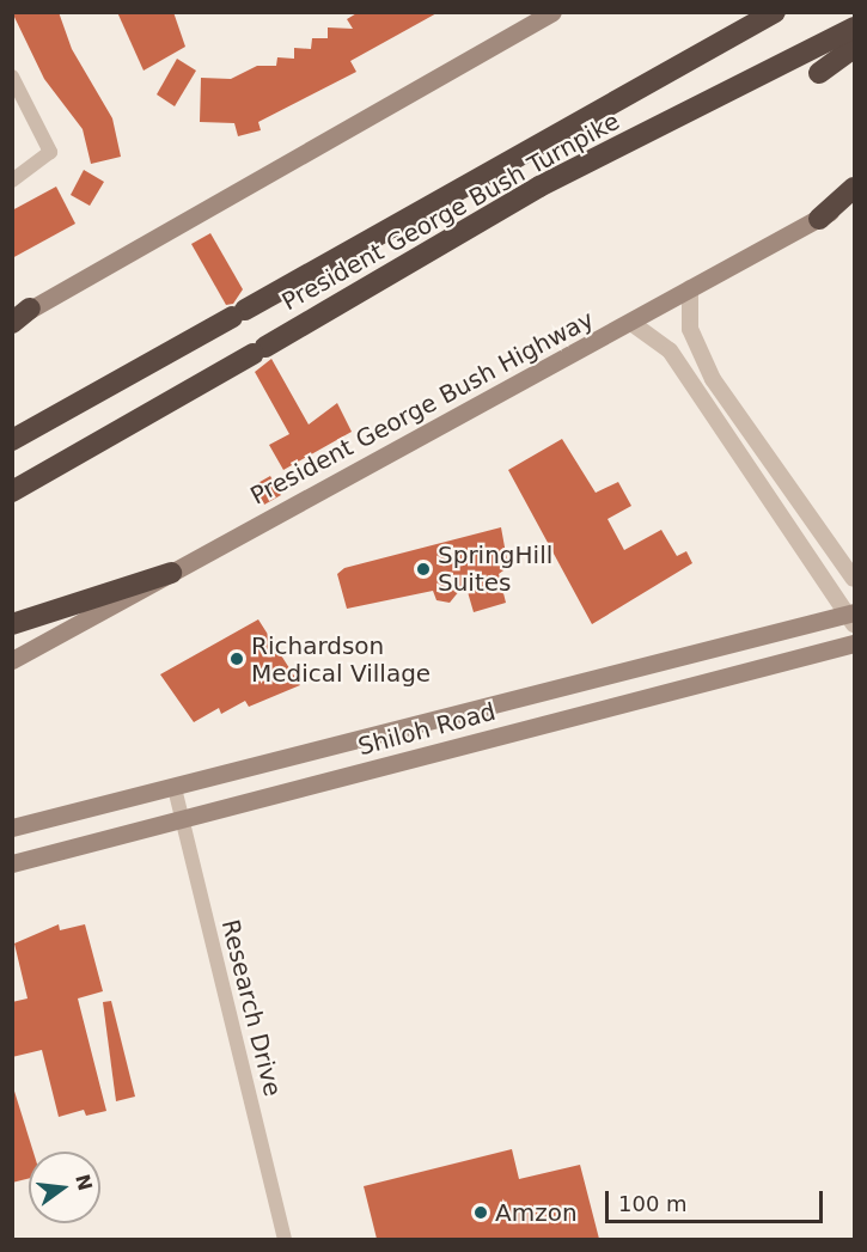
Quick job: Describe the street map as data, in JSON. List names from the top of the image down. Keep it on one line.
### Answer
{"streets":{"highway":["President George Bush Turnpike"],"main road":["President George Bush Highway","Shiloh Road"],"street":["Research Drive"]},"crossings":[["Shiloh Road","Research Drive"]],"places":["SpringHill Suites","Richardson Medical Village","Amzon"],"scale_bar":"100 m","north":"right"}
